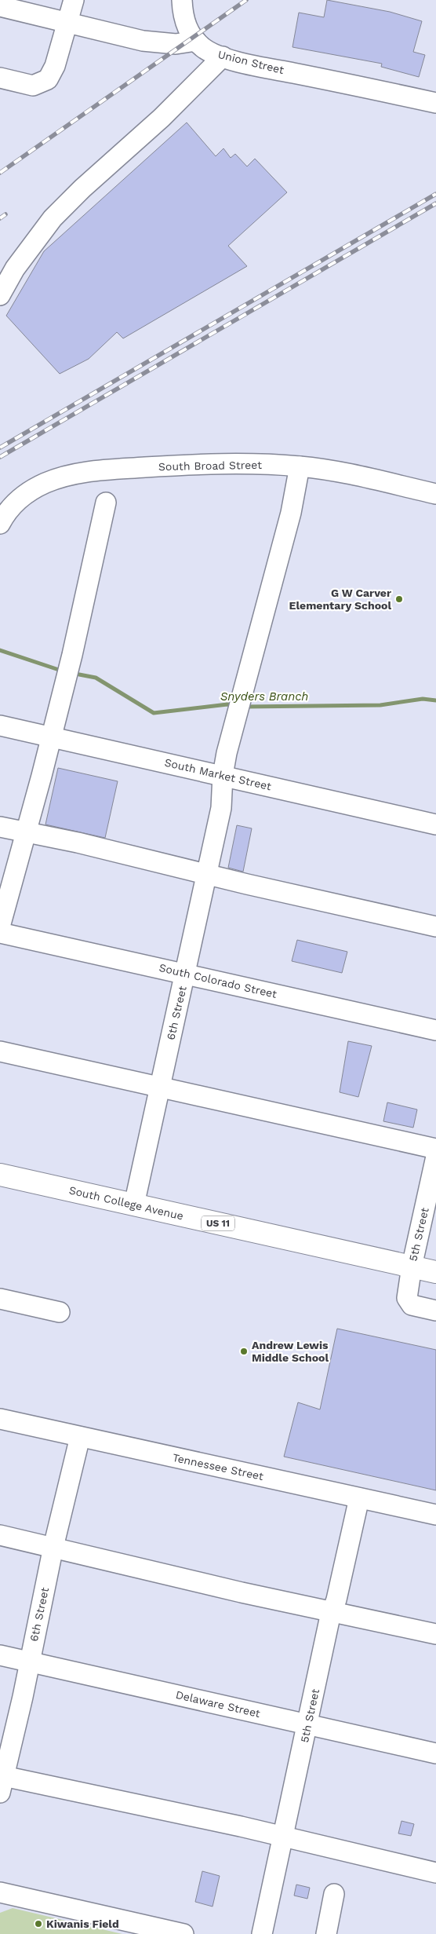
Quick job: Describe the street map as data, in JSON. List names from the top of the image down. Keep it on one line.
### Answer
{"streets":{"main road":["South College Avenue","US 11"],"street":["Union Street","South Broad Street","South Market Street","South Colorado Street","6th Street","5th Street","Tennessee Street","Delaware Street"]},"crossings":[["South Broad Street","6th Street"],["South Market Street","6th Street"],["South Colorado Street","6th Street"],["6th Street","South College Avenue"],["6th Street","Tennessee Street"],["6th Street","Delaware Street"],["South College Avenue","5th Street"],["5th Street","Tennessee Street"],["5th Street","Delaware Street"]],"water":["Snyders Branch"],"places":["G W Carver Elementary School","Andrew Lewis Middle School","Kiwanis Field"]}
